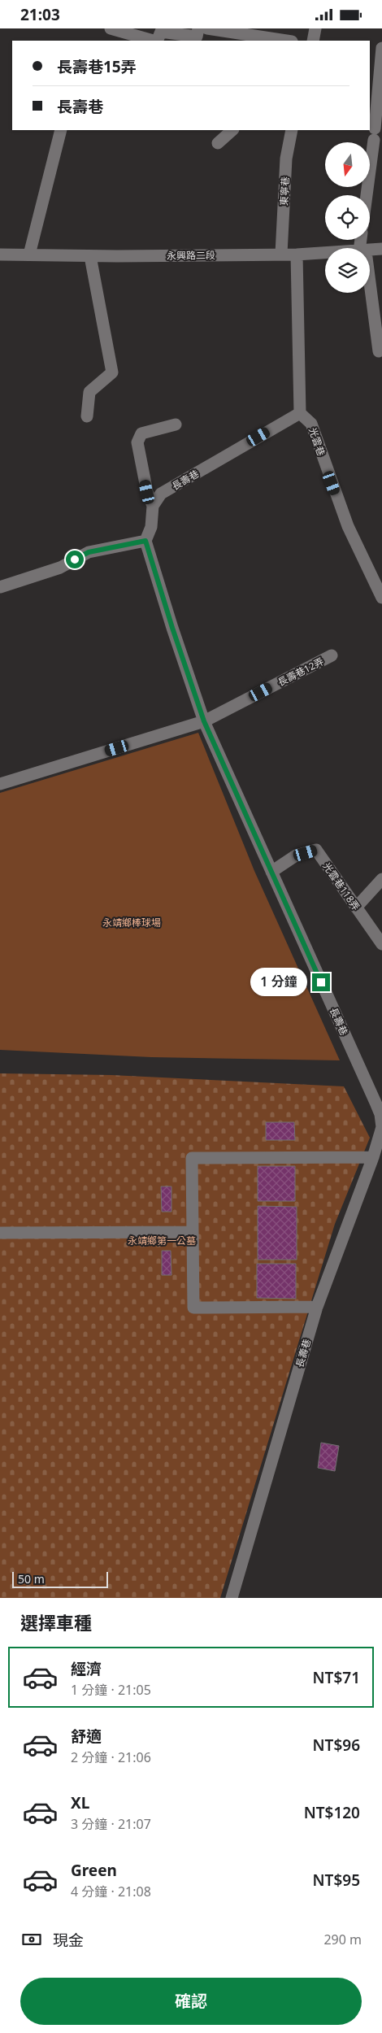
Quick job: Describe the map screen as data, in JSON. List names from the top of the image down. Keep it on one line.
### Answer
{"streets":{"street":["東寧巷","永興路二段","光雲巷","長壽巷","長壽巷12弄","光雲巷118弄"]},"crossings":[["東寧巷","永興路二段"],["光雲巷","長壽巷"],["長壽巷","長壽巷12弄"],["長壽巷","光雲巷118弄"]],"parks":["永靖鄉棒球場","永靖鄉第一公墓"],"scale_bar":"50 m","north":"bottom","page":{"status":"21:03","banner":["長壽巷15弄","長壽巷"],"bubble":"1 分鐘","scale":"50 m","heading":"選擇車種","list":[{"name":"經濟","note":"1 分鐘 · 21:05","value":"NT$71"},{"name":"舒適","note":"2 分鐘 · 21:06","value":"NT$96"},{"name":"XL","note":"3 分鐘 · 21:07","value":"NT$120"},{"name":"Green","note":"4 分鐘 · 21:08","value":"NT$95"}],"pay":["現金","290 m"],"buttons":"確認"}}
